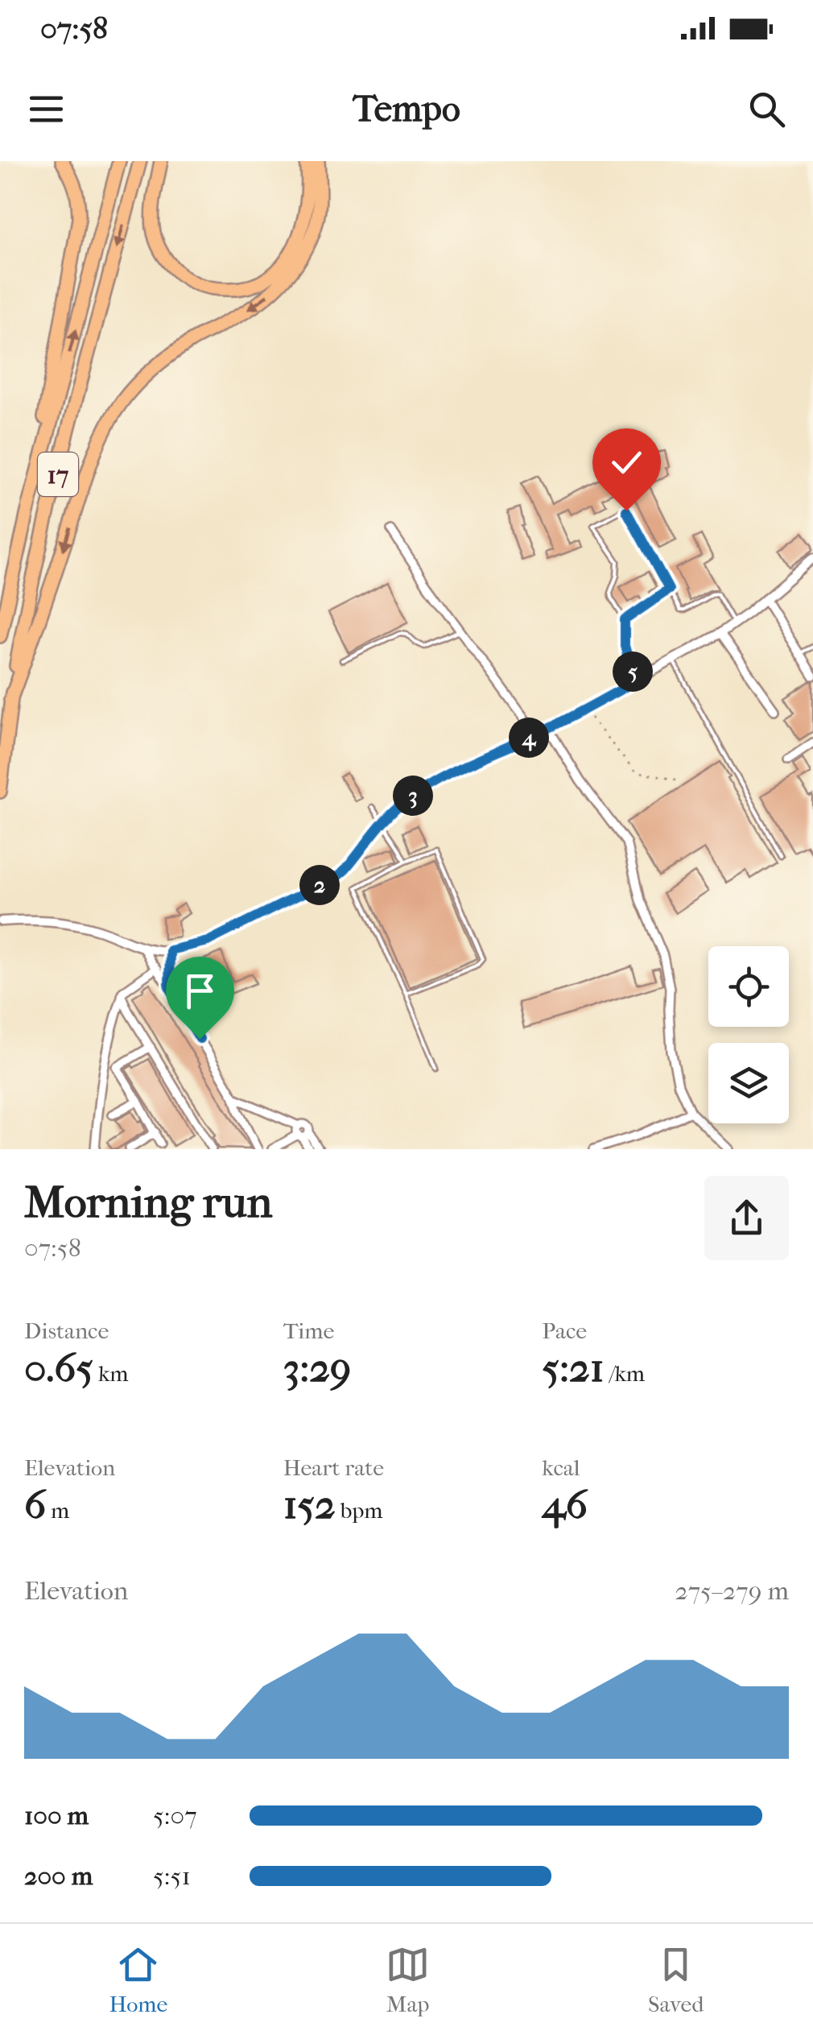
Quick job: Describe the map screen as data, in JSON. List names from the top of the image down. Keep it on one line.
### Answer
{"streets":{"highway":["17"]},"page":{"status":"07:58","header":"Tempo","pins":["5","4","3","2"],"heading":["Morning run","07:58"],"stats":[["Distance","0.65 km"],["Time","3:29"],["Pace","5:21 /km"],["Elevation","6 m"],["Heart rate","152 bpm"],["kcal","46"]],"chart":["Elevation","275–279 m"],"list":[{"name":"100 m","note":"5:07"},{"name":"200 m","note":"5:51"}],"tabs":["Home","Map","Saved"]}}
